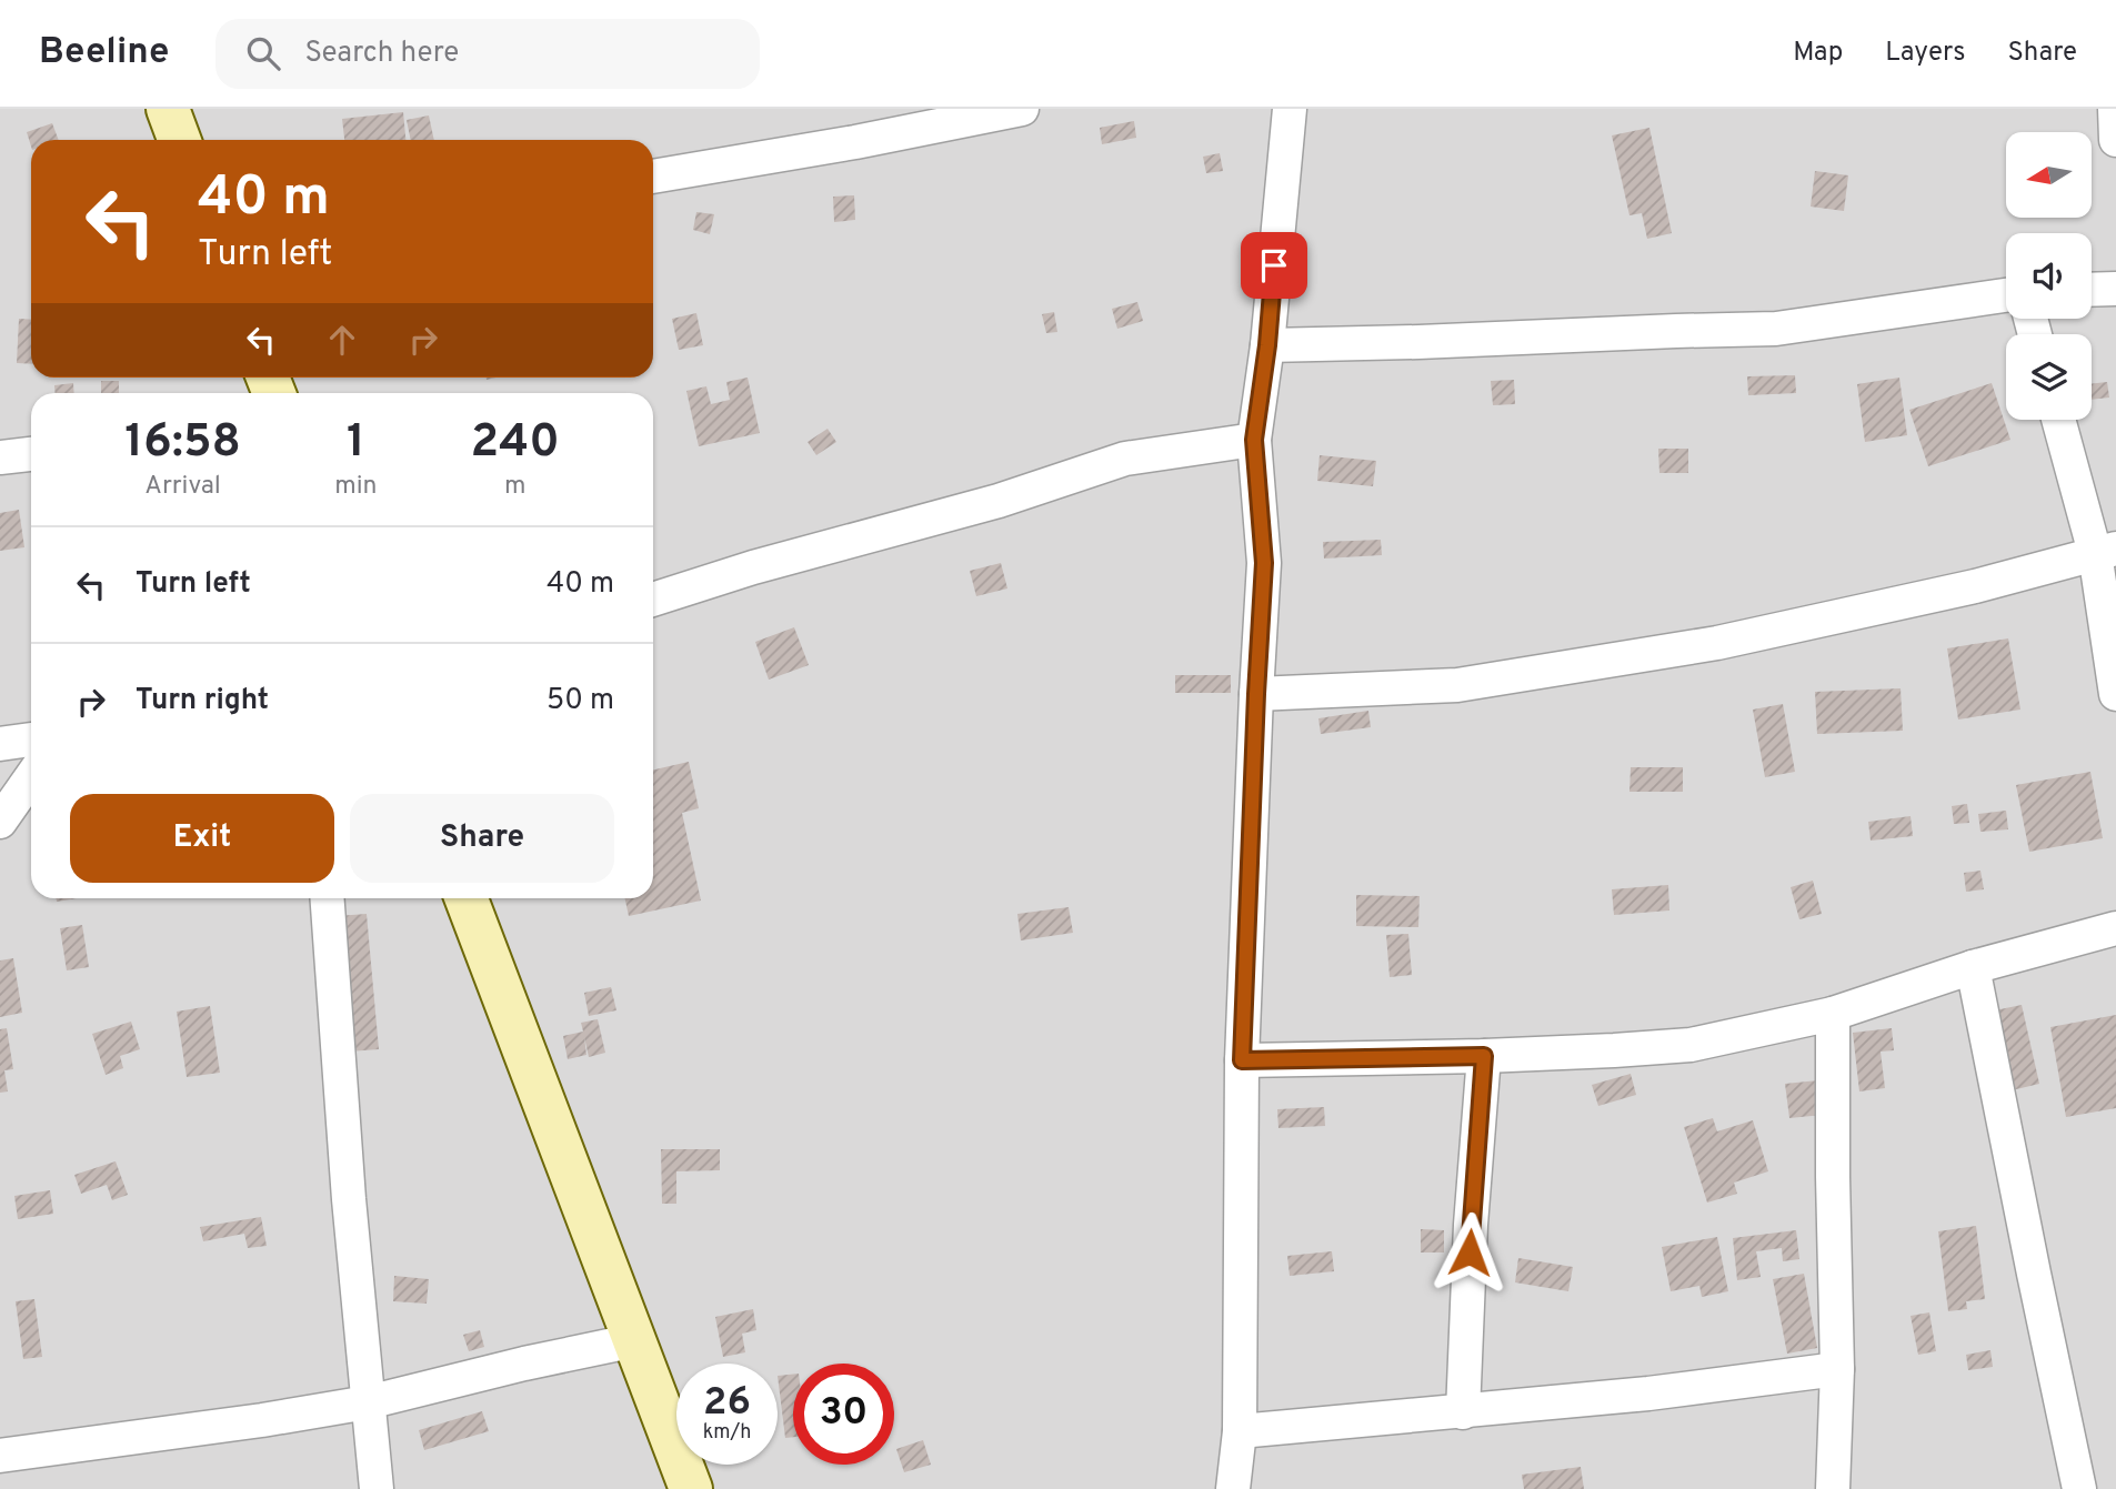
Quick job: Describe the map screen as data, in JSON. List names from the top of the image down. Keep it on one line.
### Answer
{"north":"left","page":{"header":"Beeline","search":"Search here","nav":["Map","Layers","Share"],"turn":["40 m","Turn left"],"eta":["16:58","Arrival","1","min","240","m"],"list":[{"name":"Turn left","value":"40 m"},{"name":"Turn right","value":"50 m"}],"buttons":["Exit","Share"],"speed":"26 km/h","limit":"30"}}
